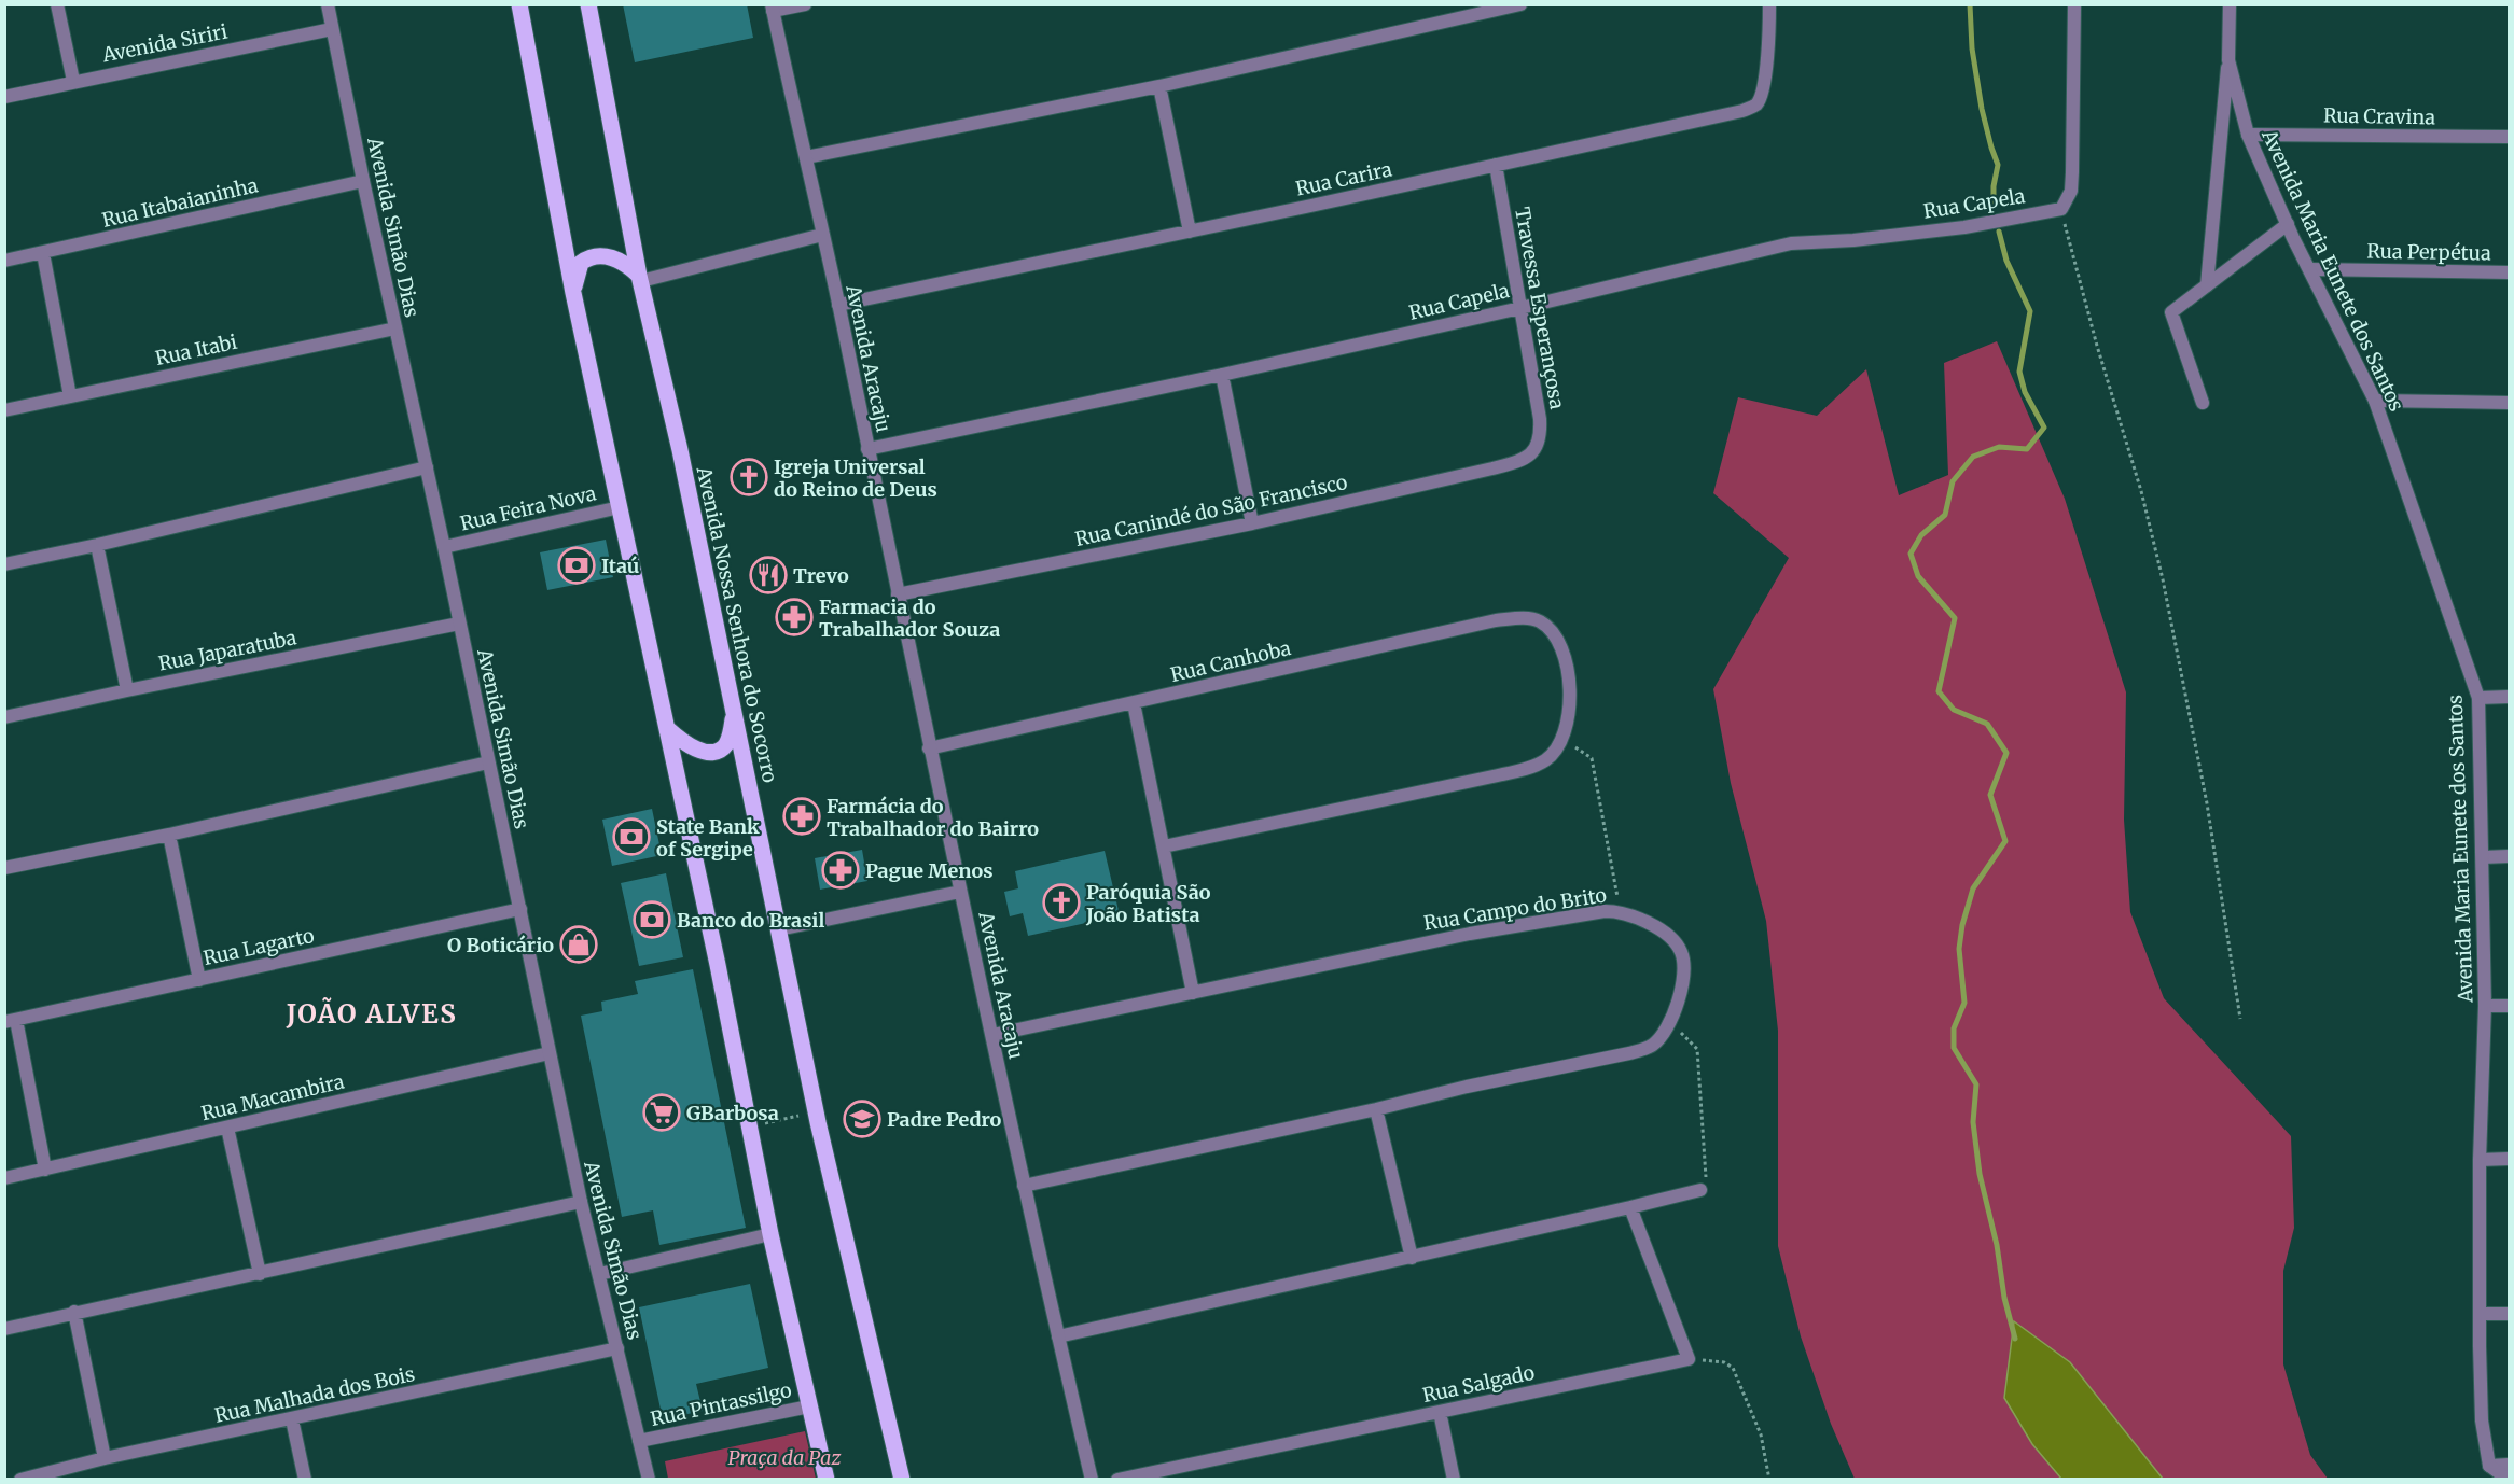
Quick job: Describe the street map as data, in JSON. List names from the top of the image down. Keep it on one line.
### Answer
{"streets":{"main road":["Avenida Nossa Senhora do Socorro"],"street":["Avenida Siriri","Rua Cravina","Rua Carira","Rua Itabaianinha","Rua Capela","Avenida Simão Dias","Rua Perpétua","Avenida Maria Eunete dos Santos","Travessa Esperançosa","Rua Itabi","Avenida Aracaju","Rua Feira Nova","Rua Canindé do São Francisco","Rua Japaratuba","Rua Canhoba","Rua Campo do Brito","Rua Lagarto","Rua Macambira","Rua Salgado","Rua Malhada dos Bois","Rua Pintassilgo"]},"crossings":[["Avenida Siriri","Avenida Simão Dias"],["Rua Cravina","Avenida Maria Eunete dos Santos"],["Rua Carira","Travessa Esperançosa"],["Rua Carira","Avenida Aracaju"],["Rua Itabaianinha","Avenida Simão Dias"],["Rua Capela","Travessa Esperançosa"],["Rua Capela","Avenida Aracaju"],["Avenida Simão Dias","Rua Itabi"],["Avenida Simão Dias","Rua Feira Nova"],["Avenida Simão Dias","Rua Japaratuba"],["Avenida Simão Dias","Rua Lagarto"],["Avenida Simão Dias","Rua Macambira"],["Avenida Simão Dias","Rua Malhada dos Bois"],["Avenida Simão Dias","Rua Pintassilgo"],["Rua Perpétua","Avenida Maria Eunete dos Santos"],["Travessa Esperançosa","Rua Canindé do São Francisco"],["Avenida Aracaju","Rua Canindé do São Francisco"],["Avenida Aracaju","Rua Canhoba"],["Avenida Aracaju","Rua Campo do Brito"]],"districts":["JOÃO ALVES"],"parks":["Praça da Paz"],"places":{"church":["Igreja Universal do Reino de Deus","Paróquia São João Batista"],"bank":["Itaú","State Bank of Sergipe","Banco do Brasil"],"restaurant":["Trevo"],"pharmacy":["Farmacia do Trabalhador Souza","Farmácia do Trabalhador do Bairro","Pague Menos"],"shop":["O Boticário"],"supermarket":["GBarbosa"],"school or university":["Padre Pedro"]}}
